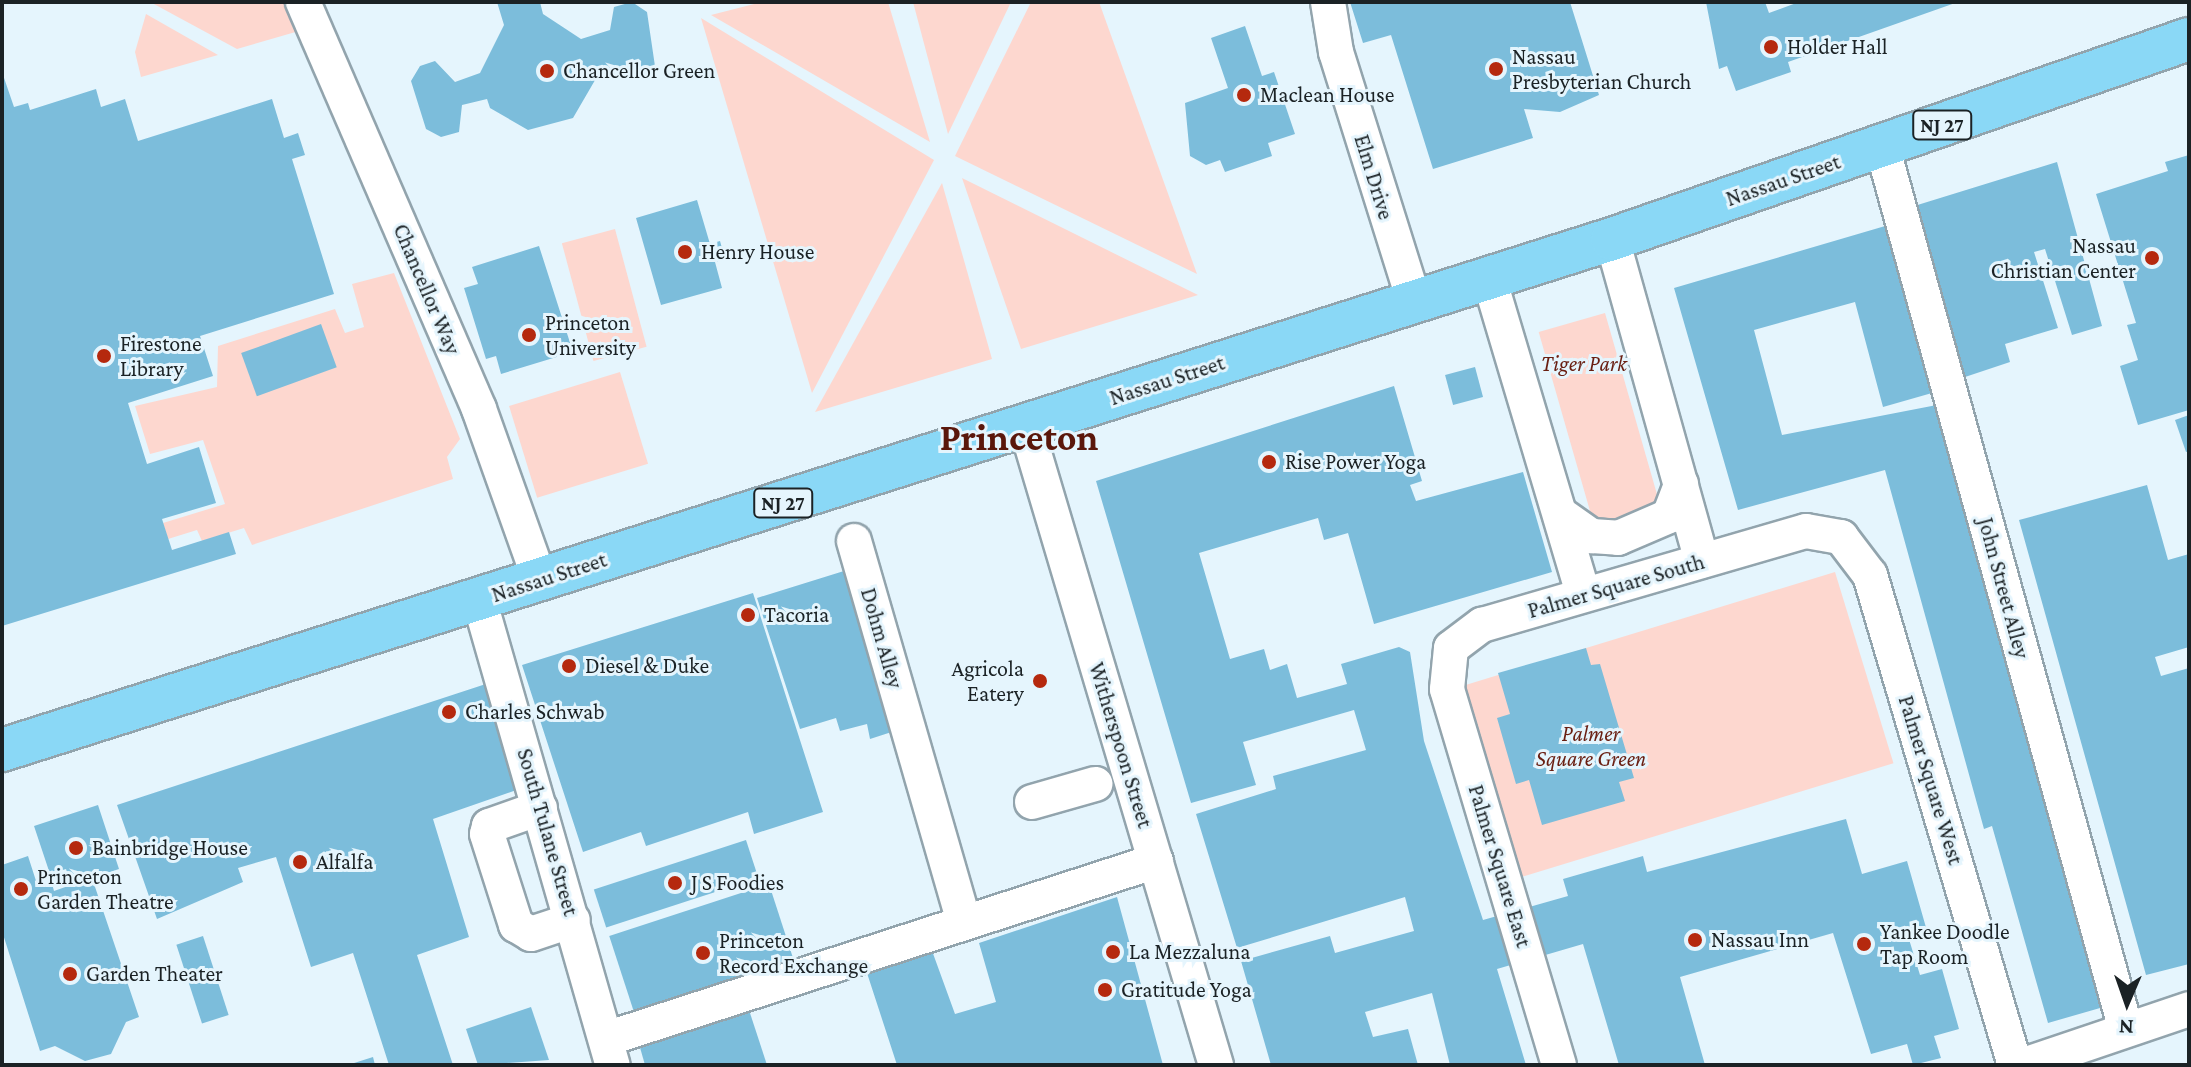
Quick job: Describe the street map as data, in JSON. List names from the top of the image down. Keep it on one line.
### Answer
{"streets":{"main road":["NJ 27","Nassau Street"],"street":["Elm Drive","Chancellor Way","Palmer Square South","John Street Alley","Dohm Alley","Witherspoon Street","Palmer Square West","South Tulane Street","Palmer Square East"]},"crossings":[["Elm Drive","Nassau Street"],["Nassau Street","Chancellor Way"],["Nassau Street","John Street Alley"],["Nassau Street","Witherspoon Street"],["Nassau Street","South Tulane Street"],["Palmer Square South","Palmer Square West"],["Palmer Square South","Palmer Square East"]],"districts":["Princeton"],"parks":["Tiger Park","Palmer Square Green"],"places":["Holder Hall","Nassau Presbyterian Church","Chancellor Green","Maclean House","Henry House","Nassau Christian Center","Princeton University","Firestone Library","Rise Power Yoga","Tacoria","Diesel & Duke","Agricola Eatery","Charles Schwab","Bainbridge House","Alfalfa","J S Foodies","Princeton Garden Theatre","Nassau Inn","Yankee Doodle Tap Room","La Mezzaluna","Princeton Record Exchange","Garden Theater","Gratitude Yoga"],"north":"bottom"}
